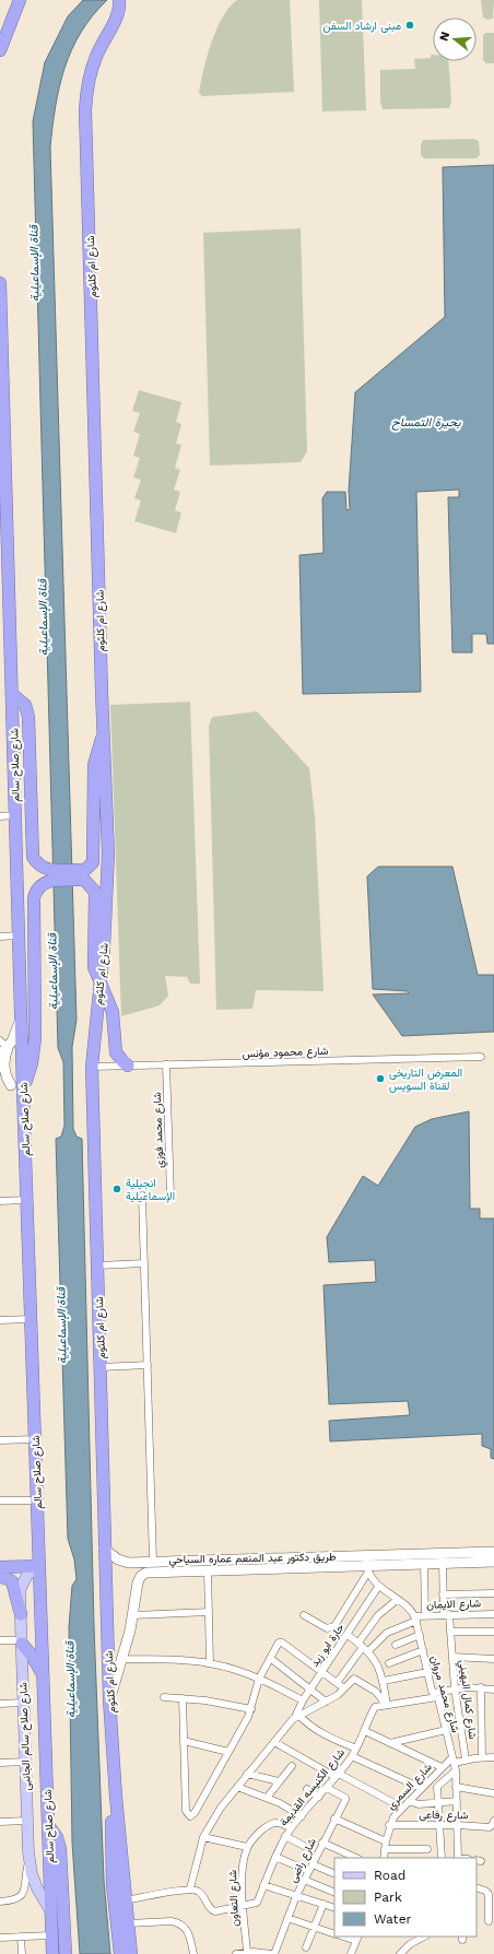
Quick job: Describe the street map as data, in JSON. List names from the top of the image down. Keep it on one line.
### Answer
{"streets":{"highway":["شارع ام كلثوم","شارع صلاح سالم"],"main road":["طريق دكتور عبد المنعم عماره السياحي","شارع صلاح سالم الجانبى"],"street":["شارع محمود مؤنس","شارع محمد فوزي","شارع الايمان","حارة ابو زيد","شارع محمد مروان","شارع كمال البهيني","شارع السمري","شارع الكنيسه القديمة","شارع رفاعى","شارع راضى","شارع التعاون"]},"crossings":[["شارع ام كلثوم","شارع محمود مؤنس"],["شارع ام كلثوم","طريق دكتور عبد المنعم عماره السياحي"],["شارع صلاح سالم","شارع صلاح سالم الجانبى"],["شارع محمود مؤنس","شارع محمد فوزي"],["طريق دكتور عبد المنعم عماره السياحي","شارع كمال البهيني"],["شارع الايمان","شارع محمد مروان"],["شارع الايمان","شارع كمال البهيني"],["شارع محمد مروان","شارع السمري"],["شارع محمد مروان","شارع رفاعى"],["شارع السمري","شارع رفاعى"],["شارع الكنيسه القديمة","شارع راضى"],["شارع الكنيسه القديمة","شارع التعاون"],["شارع راضى","شارع التعاون"]],"water":["قناة الإسماعيلية","بحيرة التمساح"],"places":["مبنى ارشاد السفن","المعرض التاريخى لقناة السويس","انجيلية الإسماعيلية"],"legend":["Road","Park","Water"],"north":"left"}
